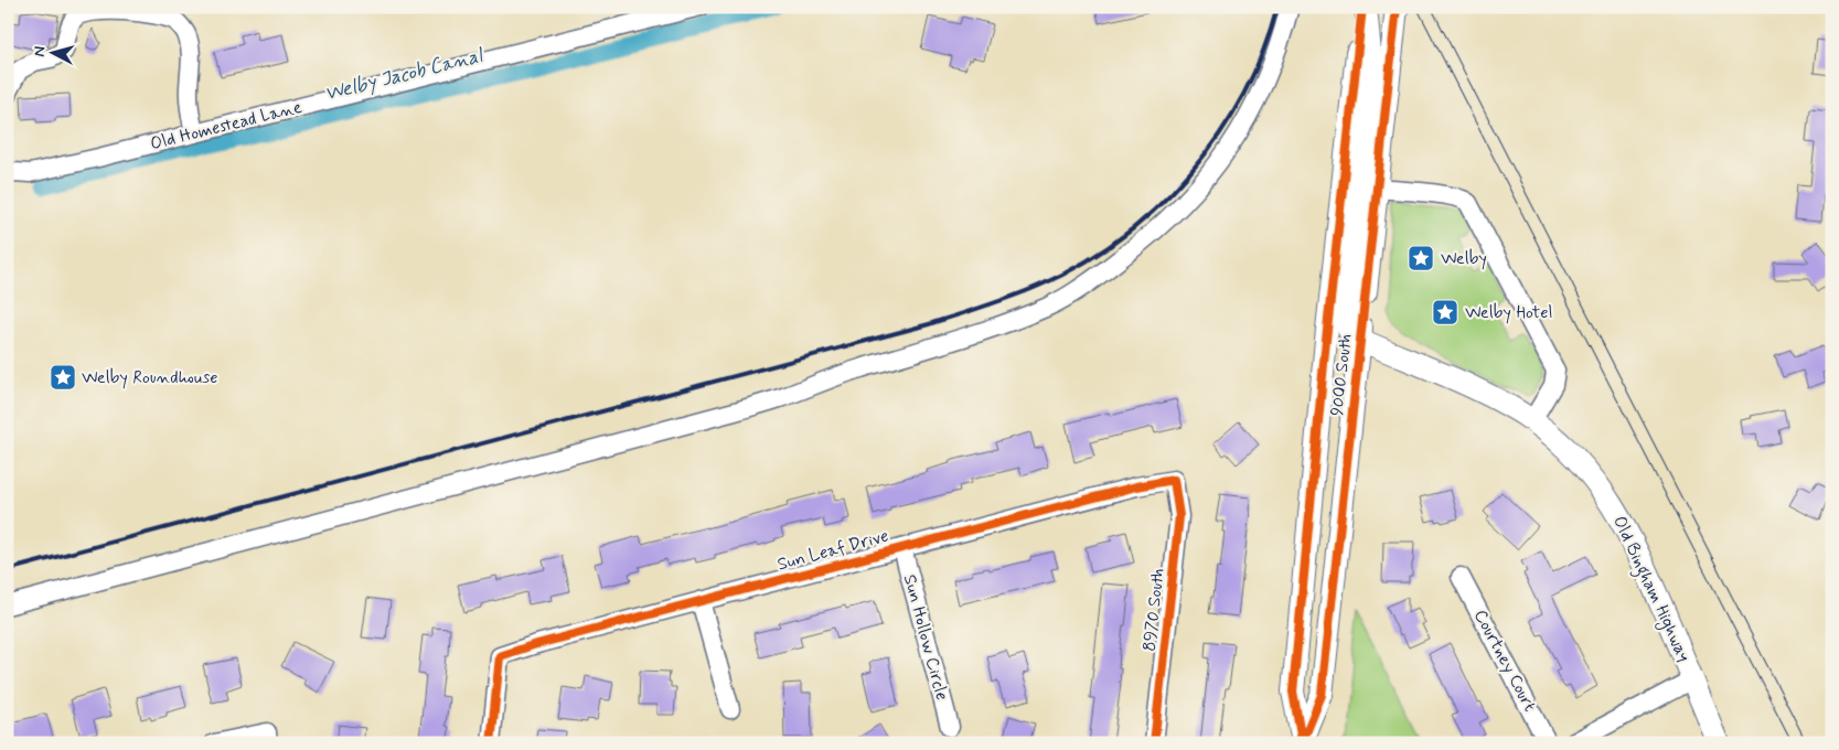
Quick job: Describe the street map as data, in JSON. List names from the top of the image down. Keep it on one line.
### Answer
{"streets":{"main road":["9000 South","Old Bingham Highway"],"street":["Old Homestead Lane","Sun Leaf Drive","8970 South","Sun Hollow Circle","Courtney Court"]},"crossings":[["9000 South","Old Bingham Highway"],["Sun Leaf Drive","8970 South"],["Sun Leaf Drive","Sun Hollow Circle"]],"water":["Welby Jacob Canal"],"places":{"place":["Welby","Welby Hotel","Welby Roundhouse"]},"north":"left"}
